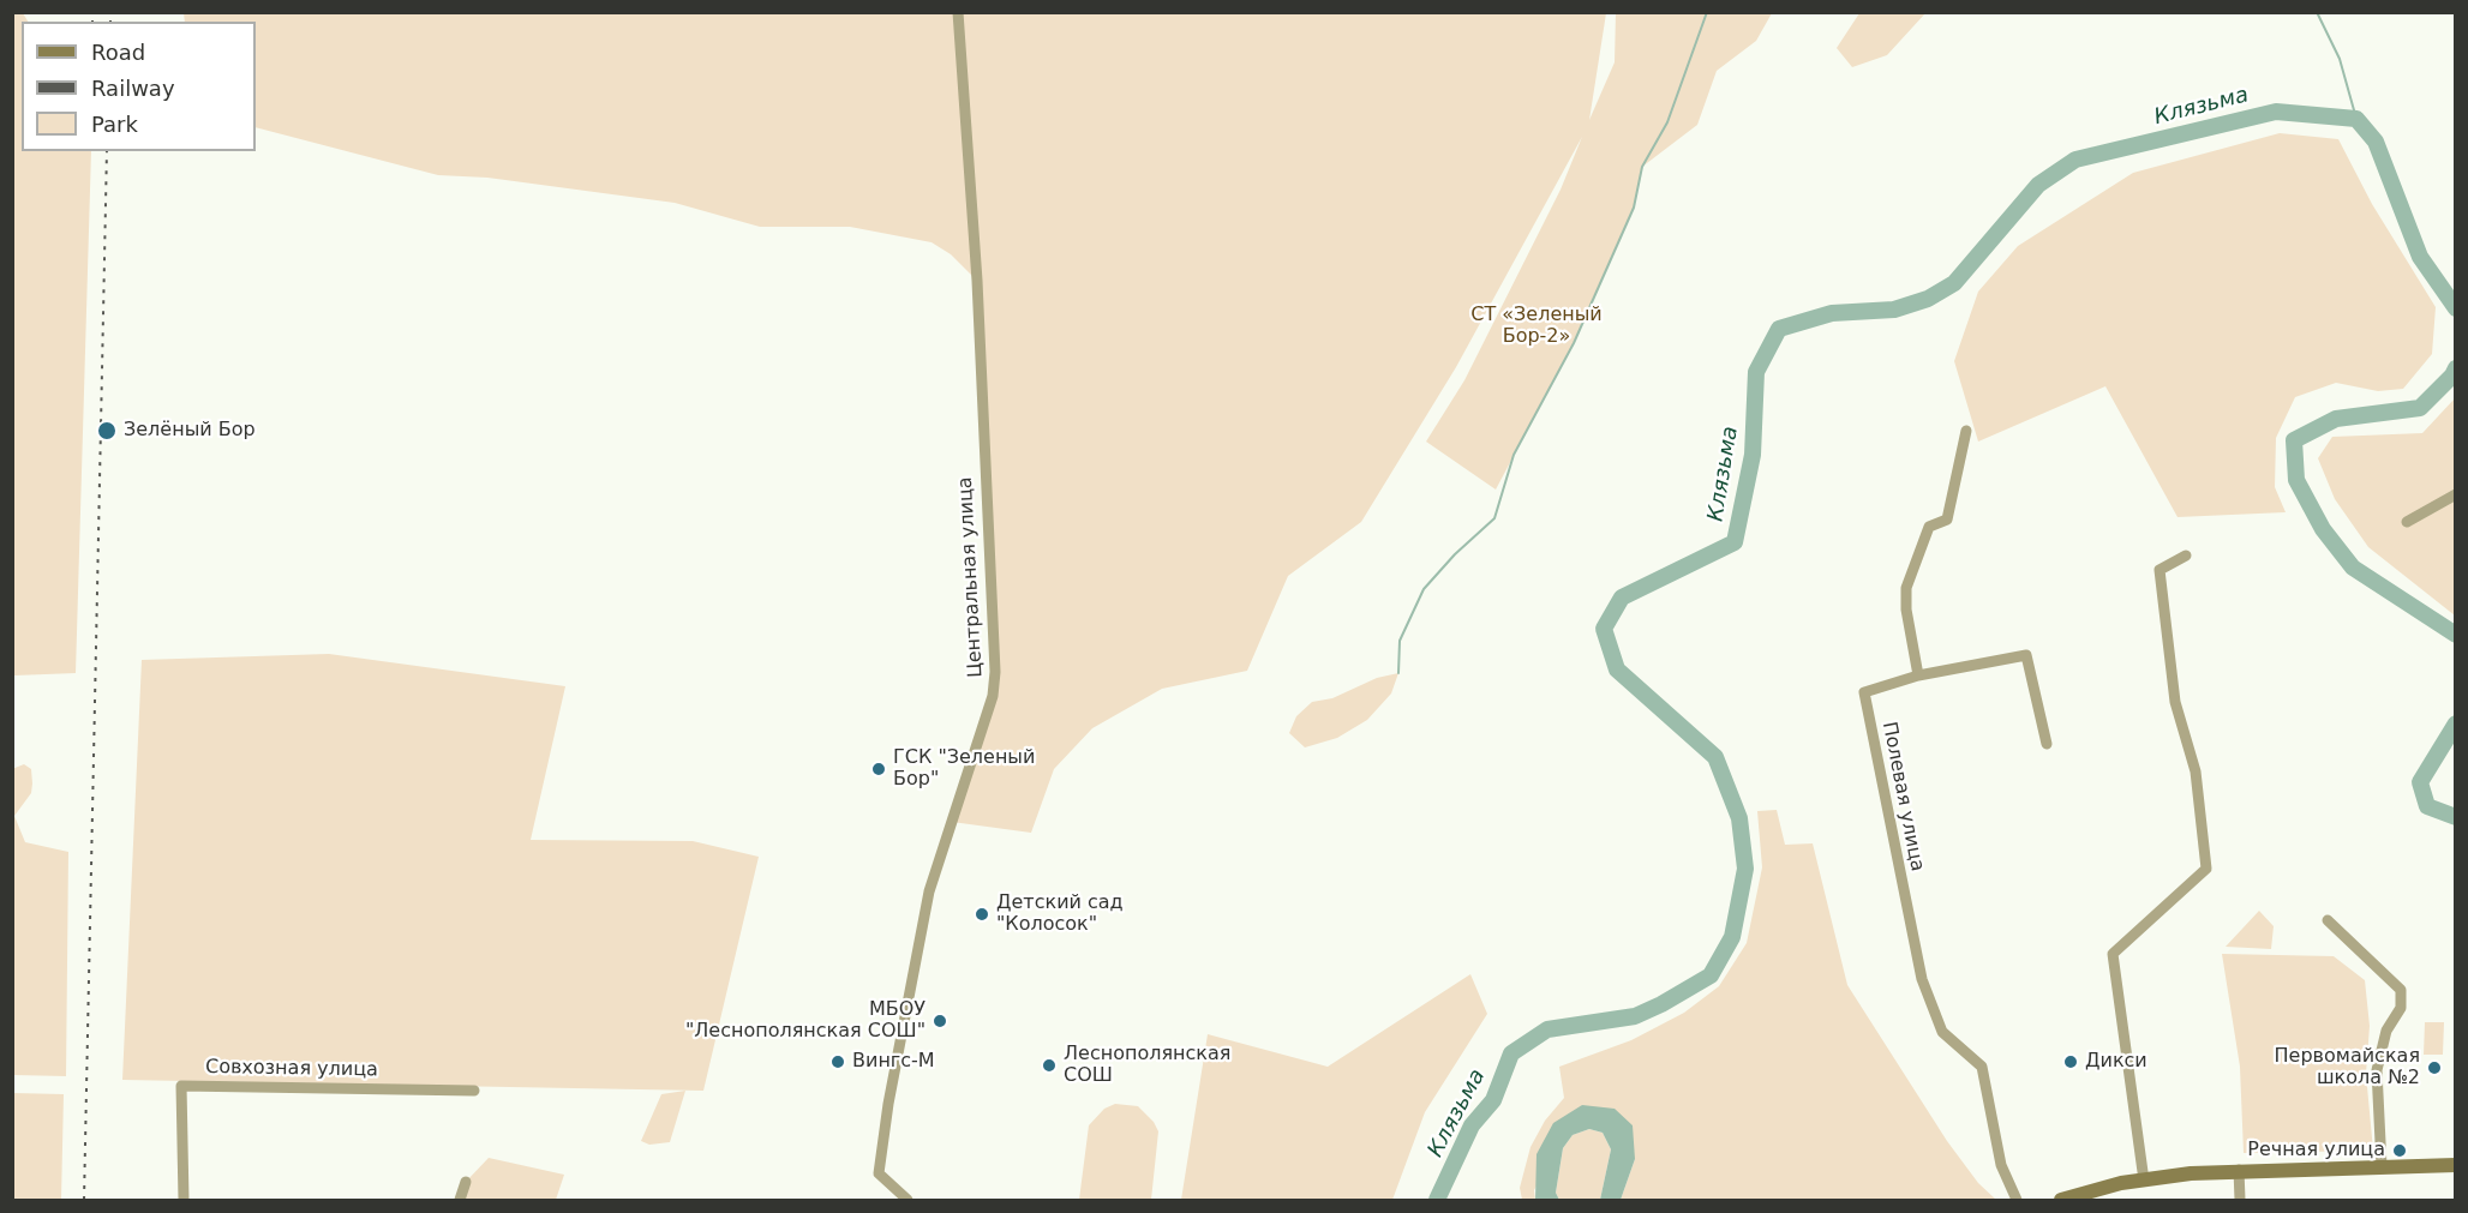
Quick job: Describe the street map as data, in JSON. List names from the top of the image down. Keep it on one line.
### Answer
{"streets":{"street":["Центральная улица","Полевая улица","Совхозная улица"]},"water":["Клязьма"],"parks":["СТ «Зеленый Бор-2»"],"places":["Зелёный Бор","ГСК \"Зеленый Бор\"","Детский сад \"Колосок\"","МБОУ \"Леснополянская СОШ\"","Вингс-М","Дикси","Леснополянская СОШ","Первомайская школа №2","Речная улица"],"legend":["Road","Railway","Park"]}
